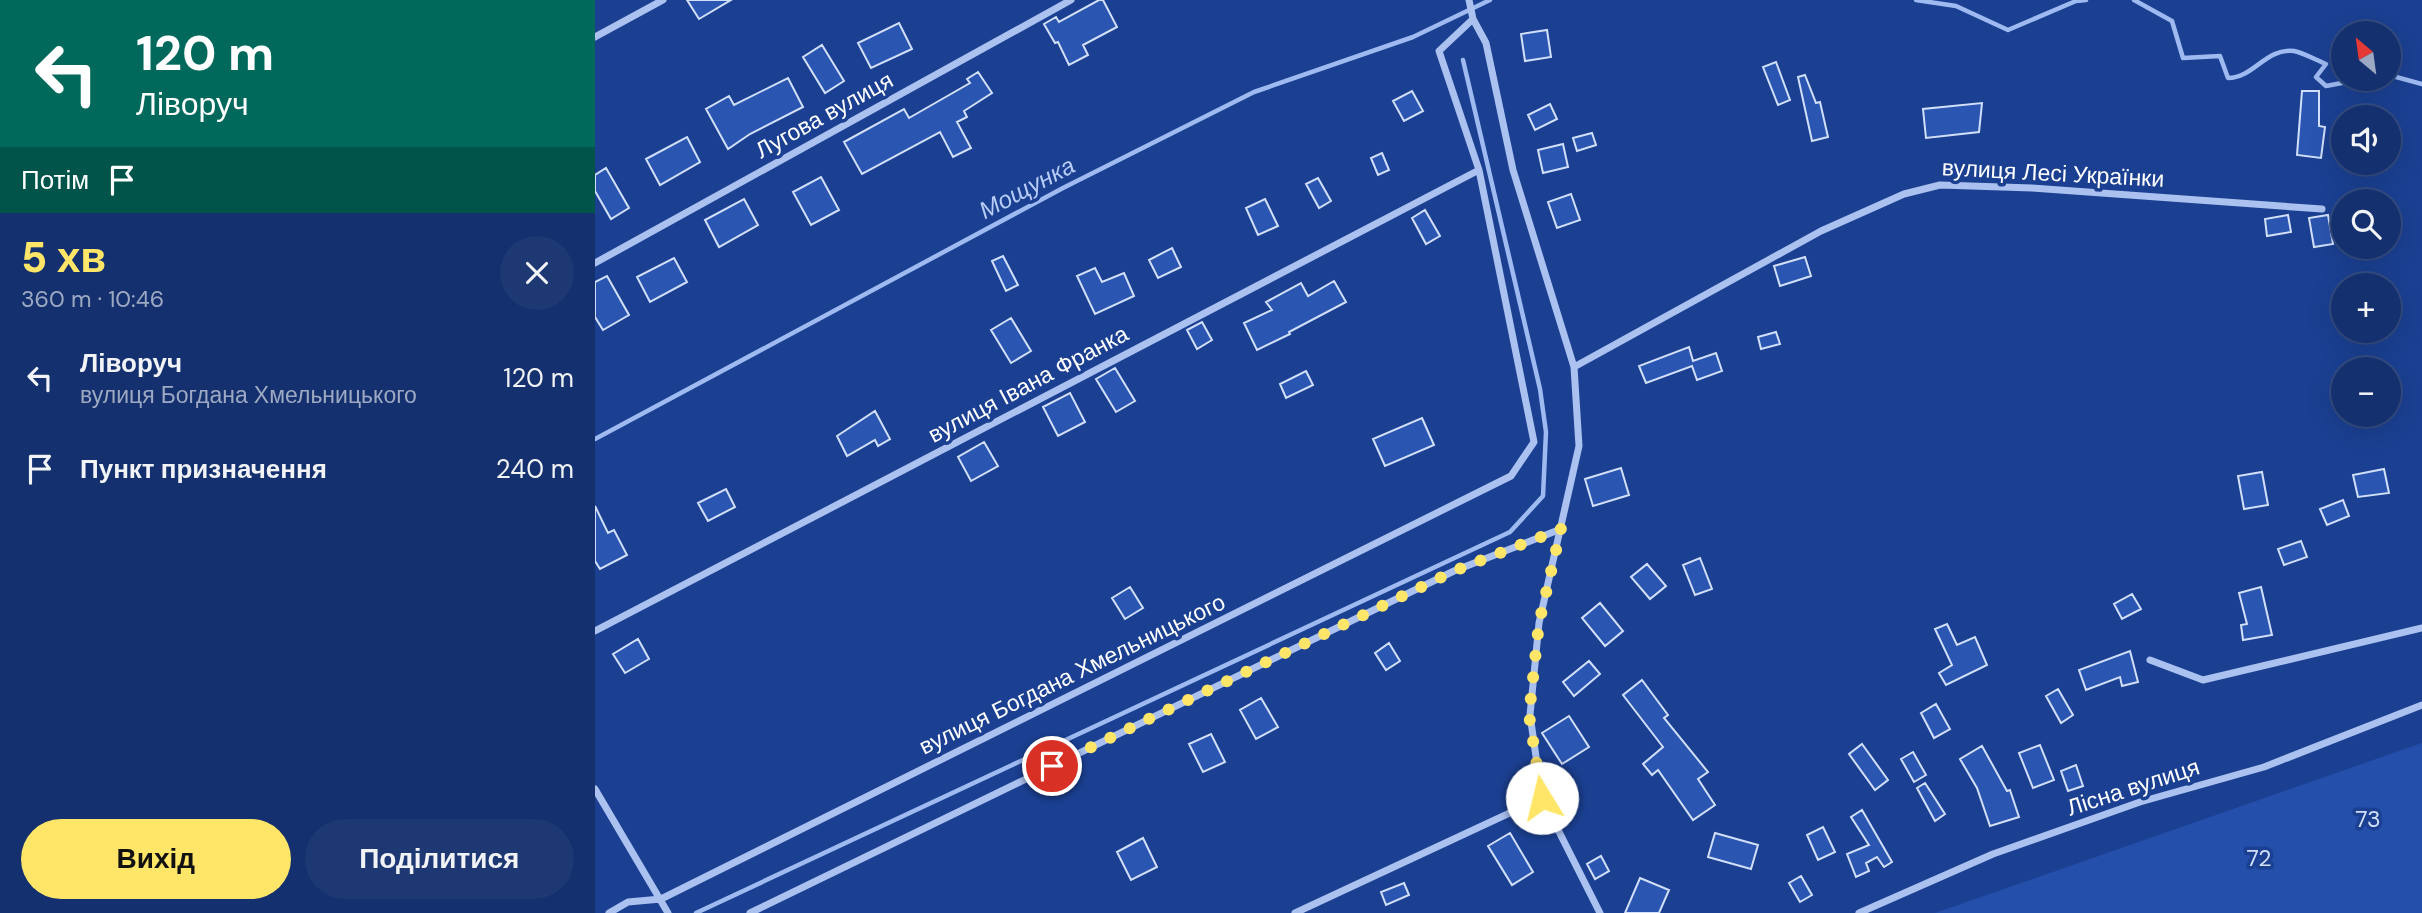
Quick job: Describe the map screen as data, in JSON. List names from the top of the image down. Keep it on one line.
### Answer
{"streets":{"street":["Лугова вулиця","вулиця Лесі Українки","вулиця Івана Франка","вулиця Богдана Хмельницького","Лісна вулиця"]},"crossings":[["вулиця Івана Франка","вулиця Богдана Хмельницького"]],"water":["Мощунка"],"parks":["73","72"],"north":"top left","page":{"turn":["120 m","Ліворуч"],"map_buttons":["+","−"],"then":"Потім","heading":["5 хв","360 m · 10:46"],"list":[{"name":"Ліворуч","note":"вулиця Богдана Хмельницького","value":"120 m"},{"name":"Пункт призначення","value":"240 m"}],"buttons":["Вихід","Поділитися"]}}
